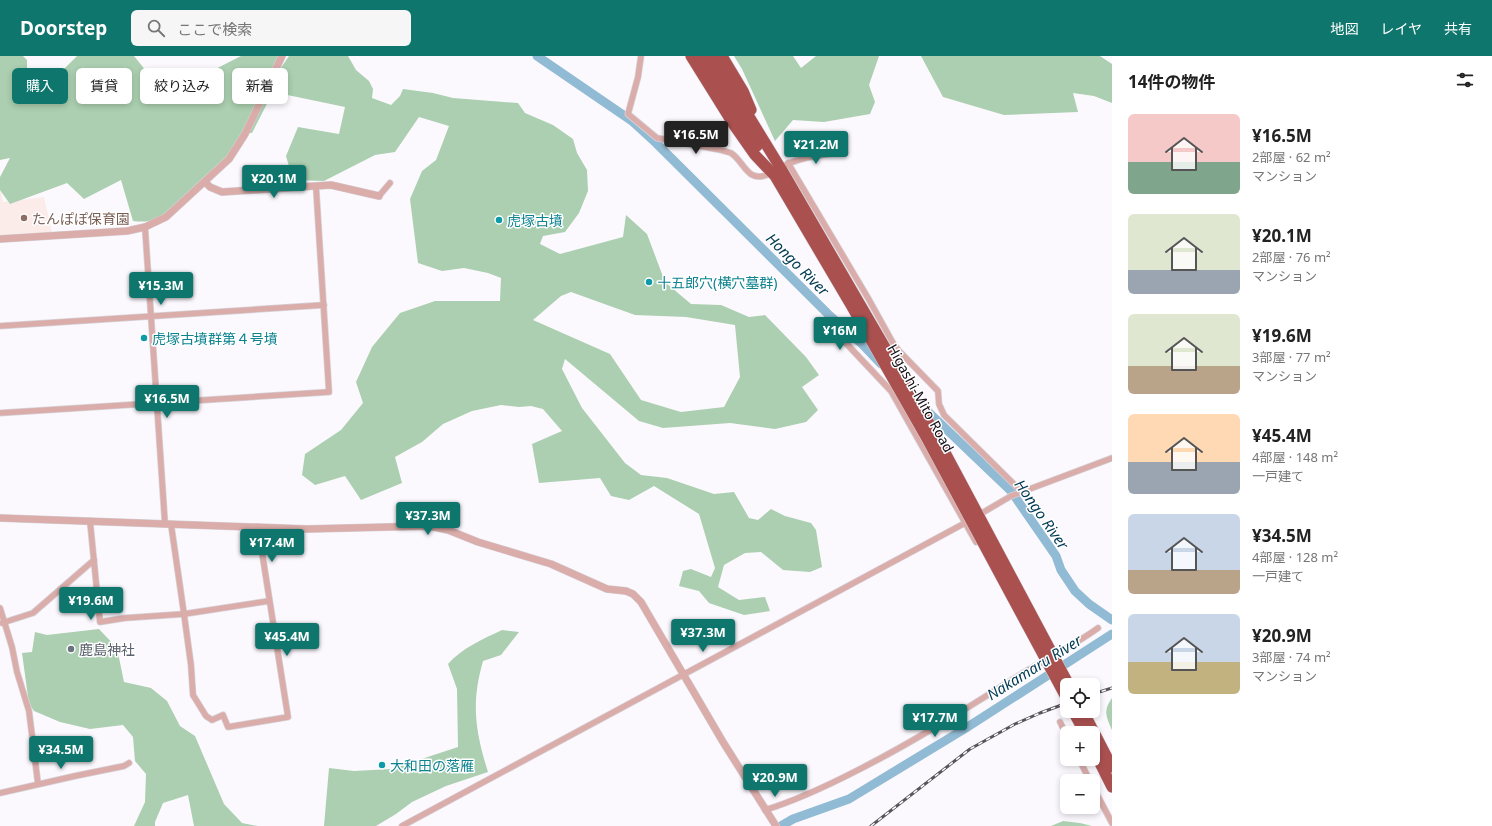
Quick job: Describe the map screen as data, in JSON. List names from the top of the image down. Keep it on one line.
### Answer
{"streets":{"highway":["Higashi-Mito Road"]},"water":["Hongo River","Nakamaru River"],"places":["たんぽぽ保育園","虎塚古墳","十五郎穴(横穴墓群)","虎塚古墳群第４号墳","鹿島神社","大和田の落雁"],"page":{"header":"Doorstep","search":"ここで検索","nav":["地図","レイヤ","共有"],"heading":"14件の物件","chip":["購入","賃貸","絞り込み","新着"],"list":[{"name":"¥16.5M","note":"2部屋 · 62 m² · マンション"},{"name":"¥20.1M","note":"2部屋 · 76 m² · マンション"},{"name":"¥19.6M","note":"3部屋 · 77 m² · マンション"},{"name":"¥45.4M","note":"4部屋 · 148 m² · 一戸建て"},{"name":"¥34.5M","note":"4部屋 · 128 m² · 一戸建て"},{"name":"¥20.9M","note":"3部屋 · 74 m² · マンション"}],"price":["¥16.5M","¥21.2M","¥20.1M","¥15.3M","¥16M","¥16.5M","¥37.3M","¥17.4M","¥19.6M","¥37.3M","¥45.4M","¥17.7M","¥34.5M","¥20.9M"],"map_buttons":["+","−"]}}
